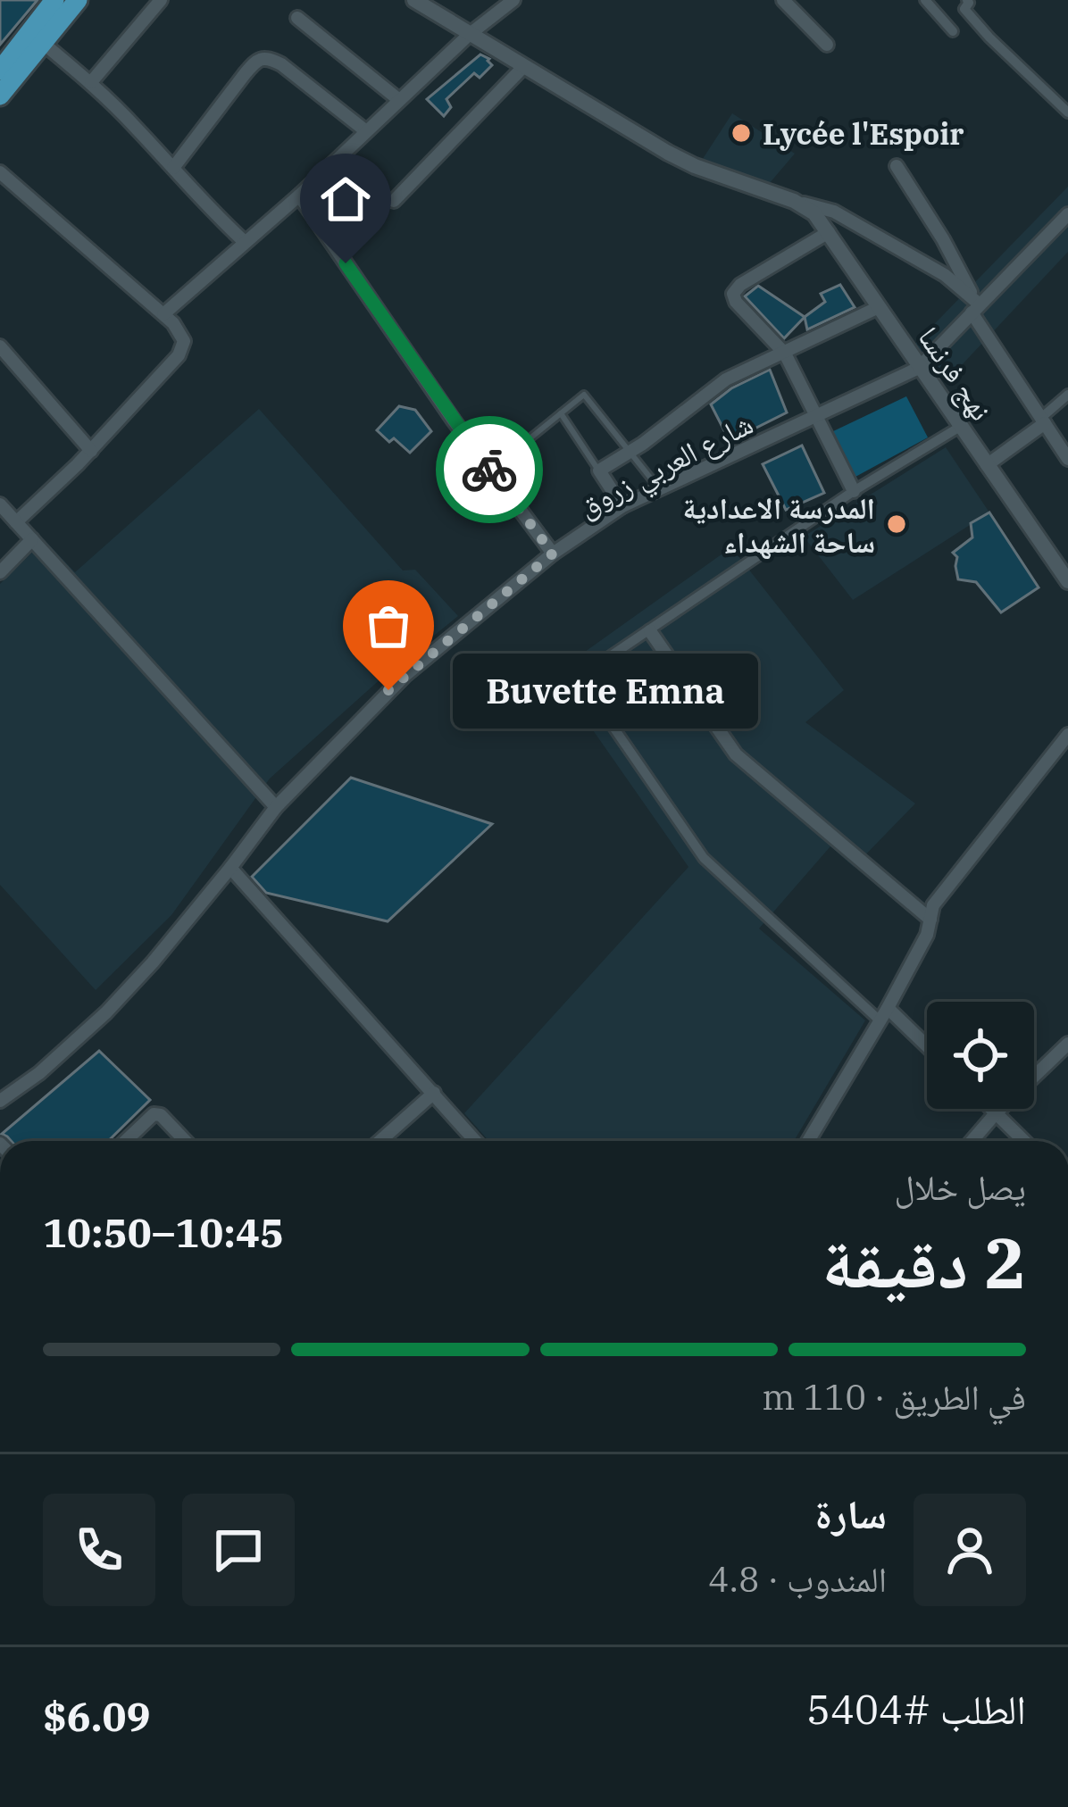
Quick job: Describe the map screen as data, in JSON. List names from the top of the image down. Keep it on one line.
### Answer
{"streets":{"street":["نهج فرنسا","شارع العربي زروق"]},"crossings":[["نهج فرنسا","شارع العربي زروق"]],"places":["Lycée l'Espoir","المدرسة الاعدادية ساحة الشهداء","Buvette Emna"],"page":{"bubble":"Buvette Emna","heading":["2 دقيقة","يصل خلال","10:45–10:50"],"panel":["سارة","المندوب · 4.8","الطلب #5404","$6.09"],"bar":"في الطريق · 110 m"}}
